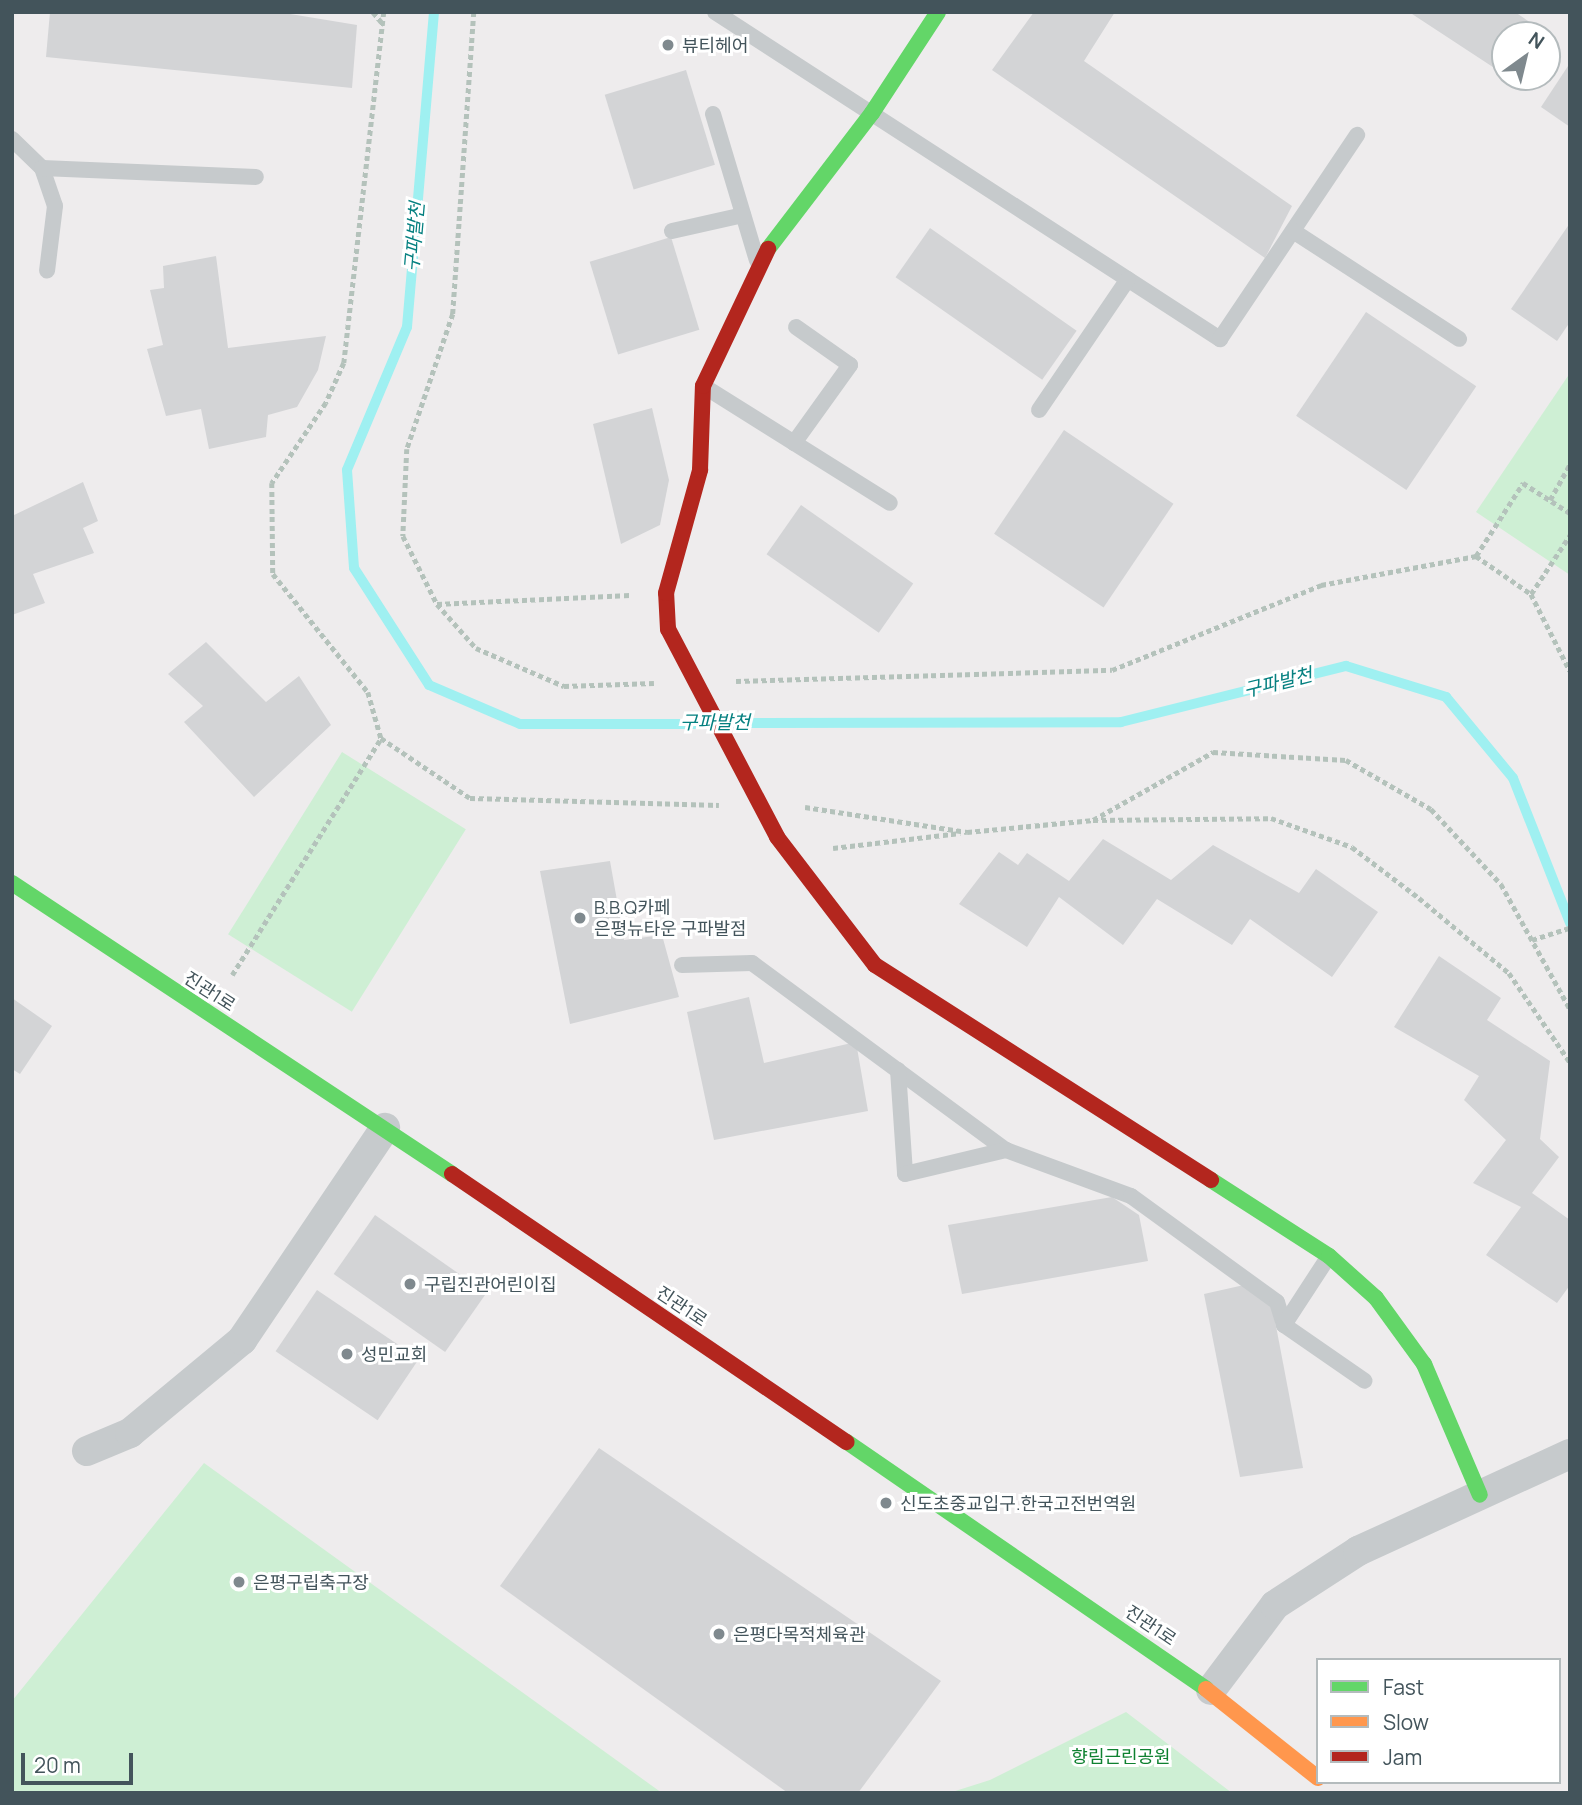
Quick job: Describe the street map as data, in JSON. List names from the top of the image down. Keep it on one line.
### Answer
{"streets":{"street":["진관1로"]},"water":["구파발천"],"parks":["향림근린공원"],"places":["뷰티헤어","B.B.Q카페 은평뉴타운 구파발점","구립진관어린이집","성민교회","신도초중교입구.한국고전번역원","은평구립축구장","은평다목적체육관"],"legend":["Fast","Slow","Jam"],"scale_bar":"20 m","north":"top right"}
